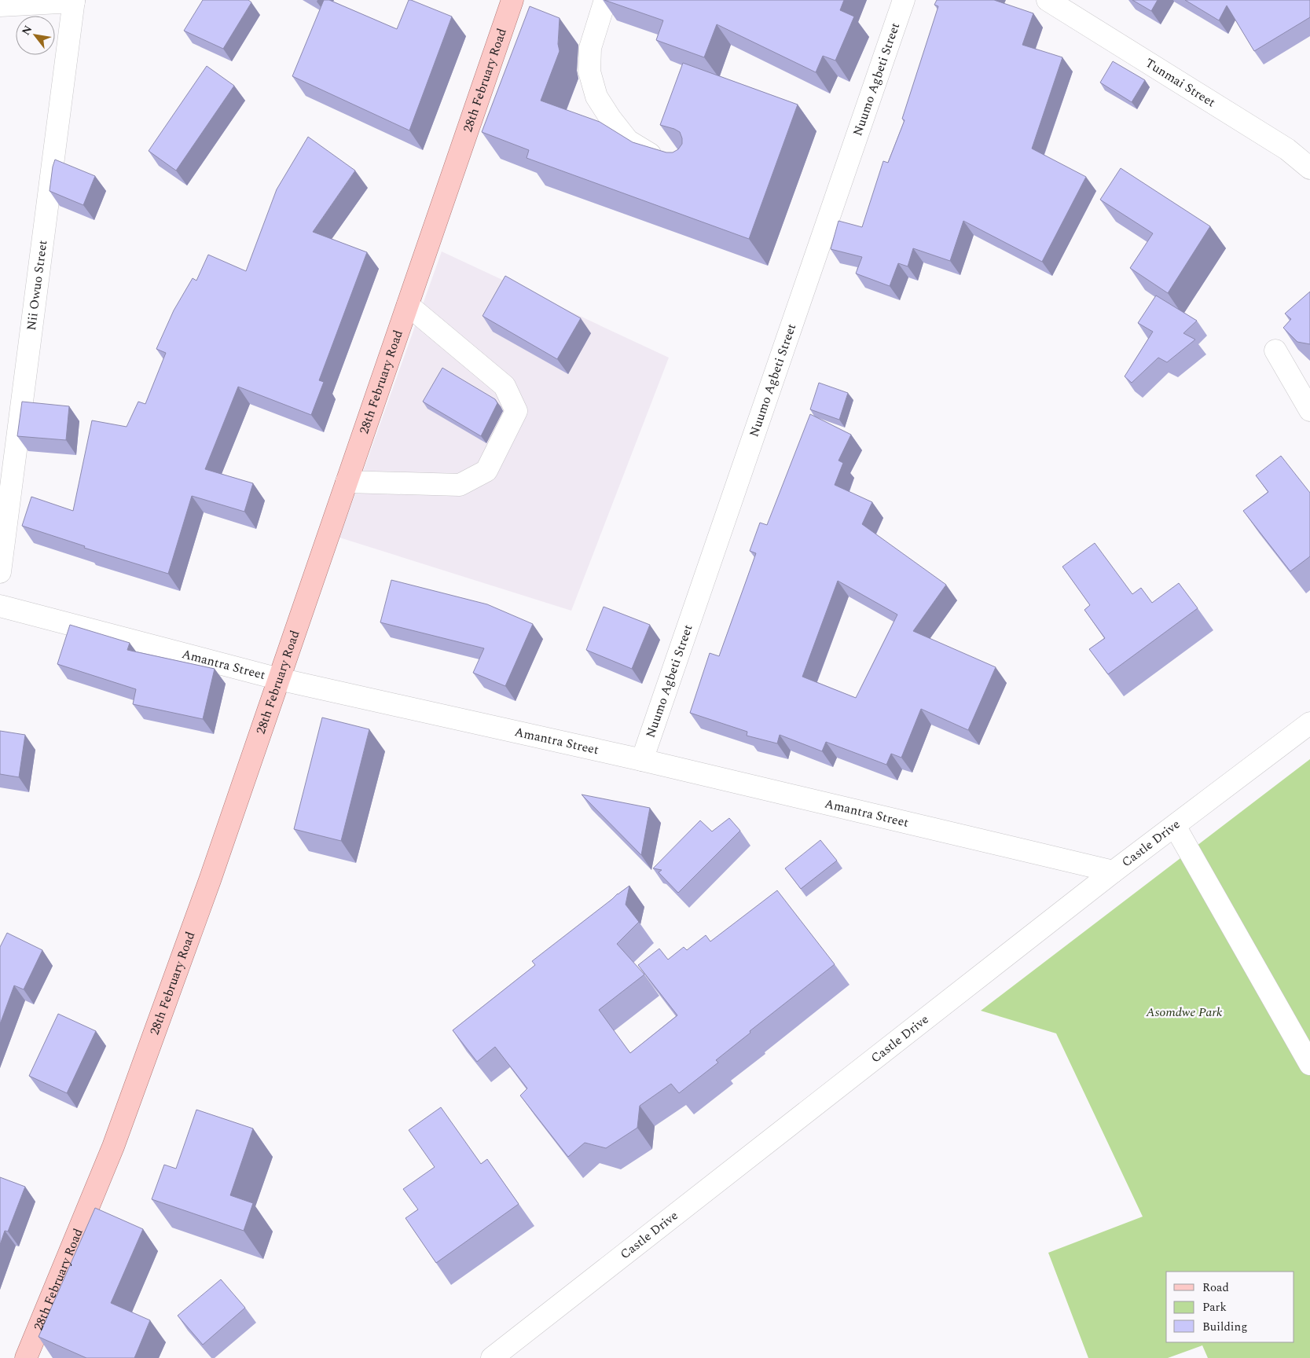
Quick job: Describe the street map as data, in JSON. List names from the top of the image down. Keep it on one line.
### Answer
{"streets":{"main road":["28th February Road"],"street":["Nuumo Agbeti Street","Tunmai Street","Nii Owuo Street","Amantra Street","Castle Drive"]},"crossings":[["Nuumo Agbeti Street","Amantra Street"],["28th February Road","Amantra Street"],["Amantra Street","Castle Drive"]],"parks":["Asomdwe Park"],"legend":["Road","Park","Building"],"north":"top left"}
